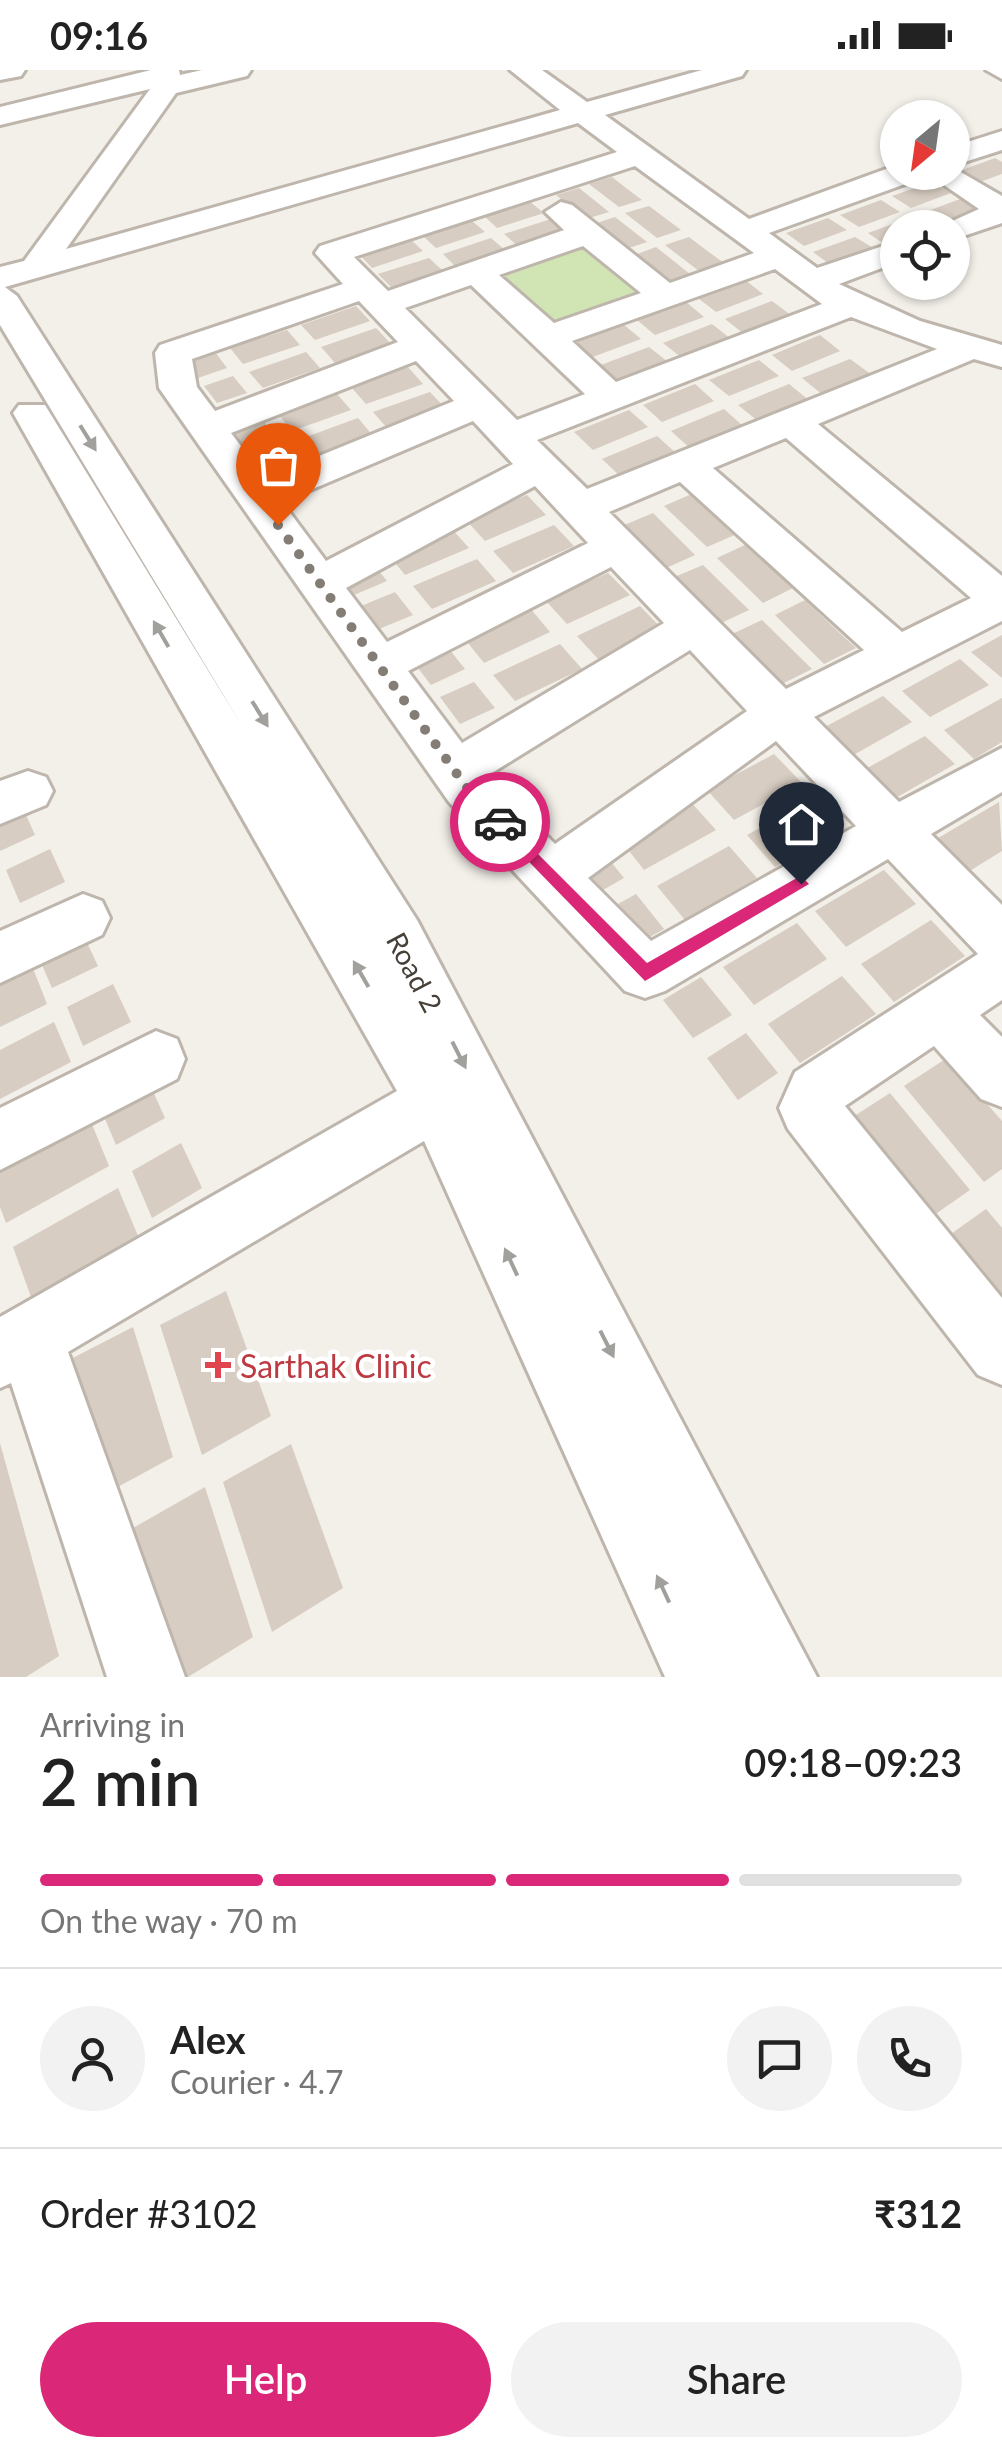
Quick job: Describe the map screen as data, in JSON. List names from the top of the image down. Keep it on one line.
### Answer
{"streets":{"street":["Road 2"]},"places":{"health":["Sarthak Clinic"]},"north":"bottom left","page":{"status":"09:16","heading":["2 min","Arriving in","09:18–09:23"],"panel":["Alex","Courier · 4.7","Order #3102","₹312"],"bar":"On the way · 70 m","buttons":["Help","Share"]}}
